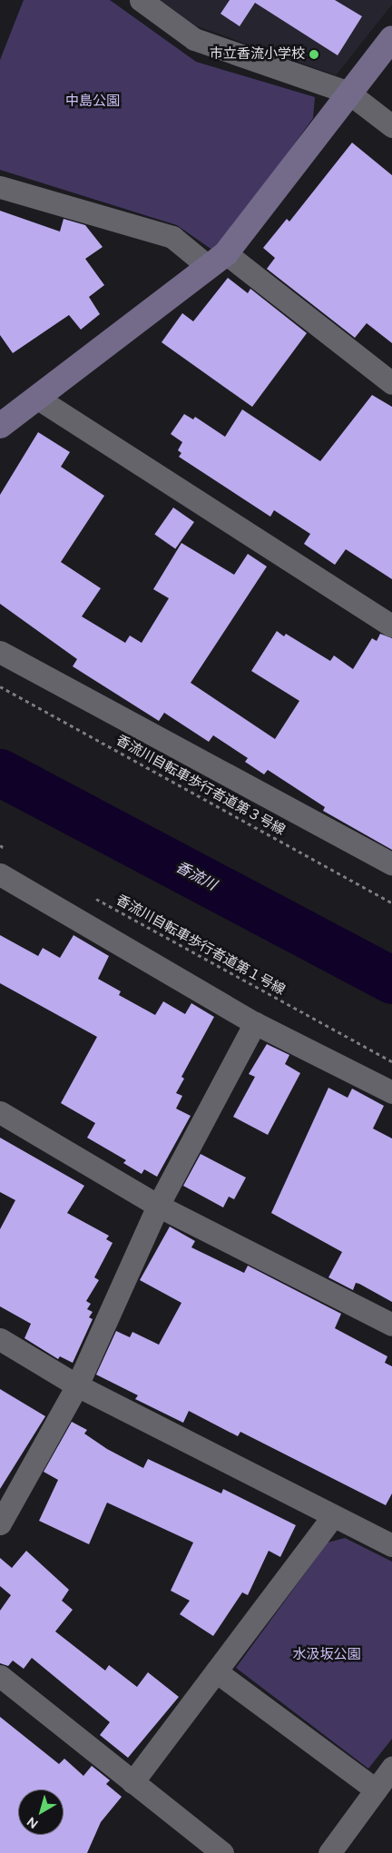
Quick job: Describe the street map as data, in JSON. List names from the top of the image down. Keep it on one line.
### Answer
{"streets":{"path":["香流川自転車歩行者道第３号線","香流川自転車歩行者道第１号線"]},"water":["香流川"],"parks":["中島公園","水汲坂公園"],"places":["市立香流小学校"],"north":"bottom left"}
